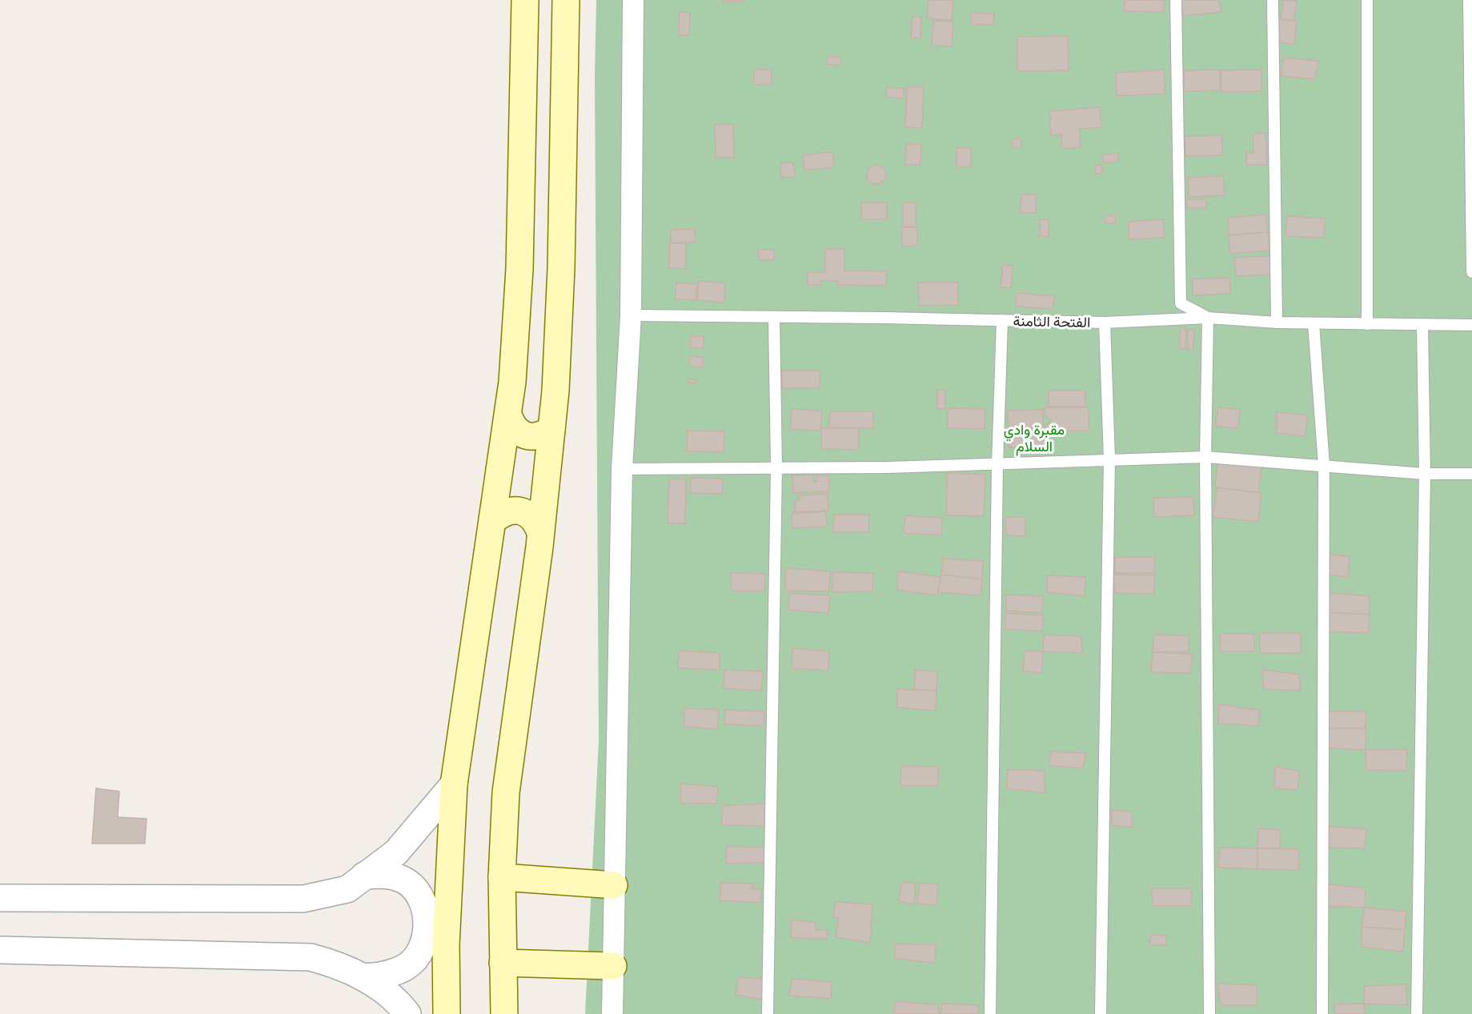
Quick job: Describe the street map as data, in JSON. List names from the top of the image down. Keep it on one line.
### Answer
{"streets":{"lane":["الفتحة الثامنة"]},"parks":["مقبرة وادي السلام"]}
